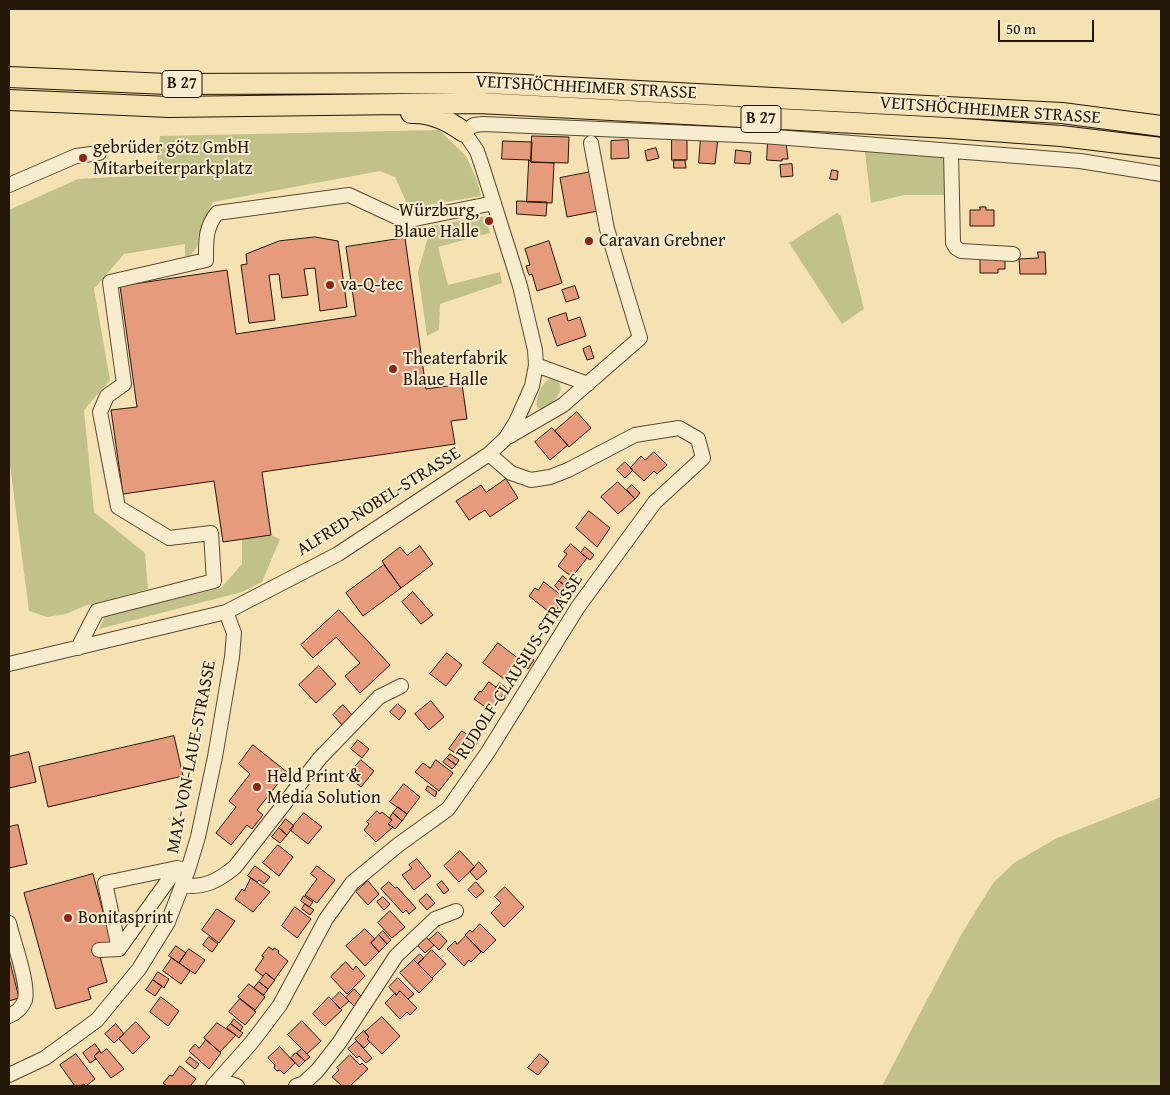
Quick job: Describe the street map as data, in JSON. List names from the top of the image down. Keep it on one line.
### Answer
{"streets":{"highway":["B 27","VEITSHÖCHHEIMER STRASSE"],"street":["ALFRED-NOBEL-STRASSE","RUDOLF-CLAUSIUS-STRASSE","MAX-VON-LAUE-STRASSE"]},"crossings":[["ALFRED-NOBEL-STRASSE","RUDOLF-CLAUSIUS-STRASSE"],["ALFRED-NOBEL-STRASSE","MAX-VON-LAUE-STRASSE"]],"places":["gebrüder götz GmbH Mitarbeiterparkplatz","Würzburg, Blaue Halle","Caravan Grebner","va-Q-tec","Theaterfabrik Blaue Halle","Held Print & Media Solution","Bonitasprint"],"scale_bar":"50 m"}
